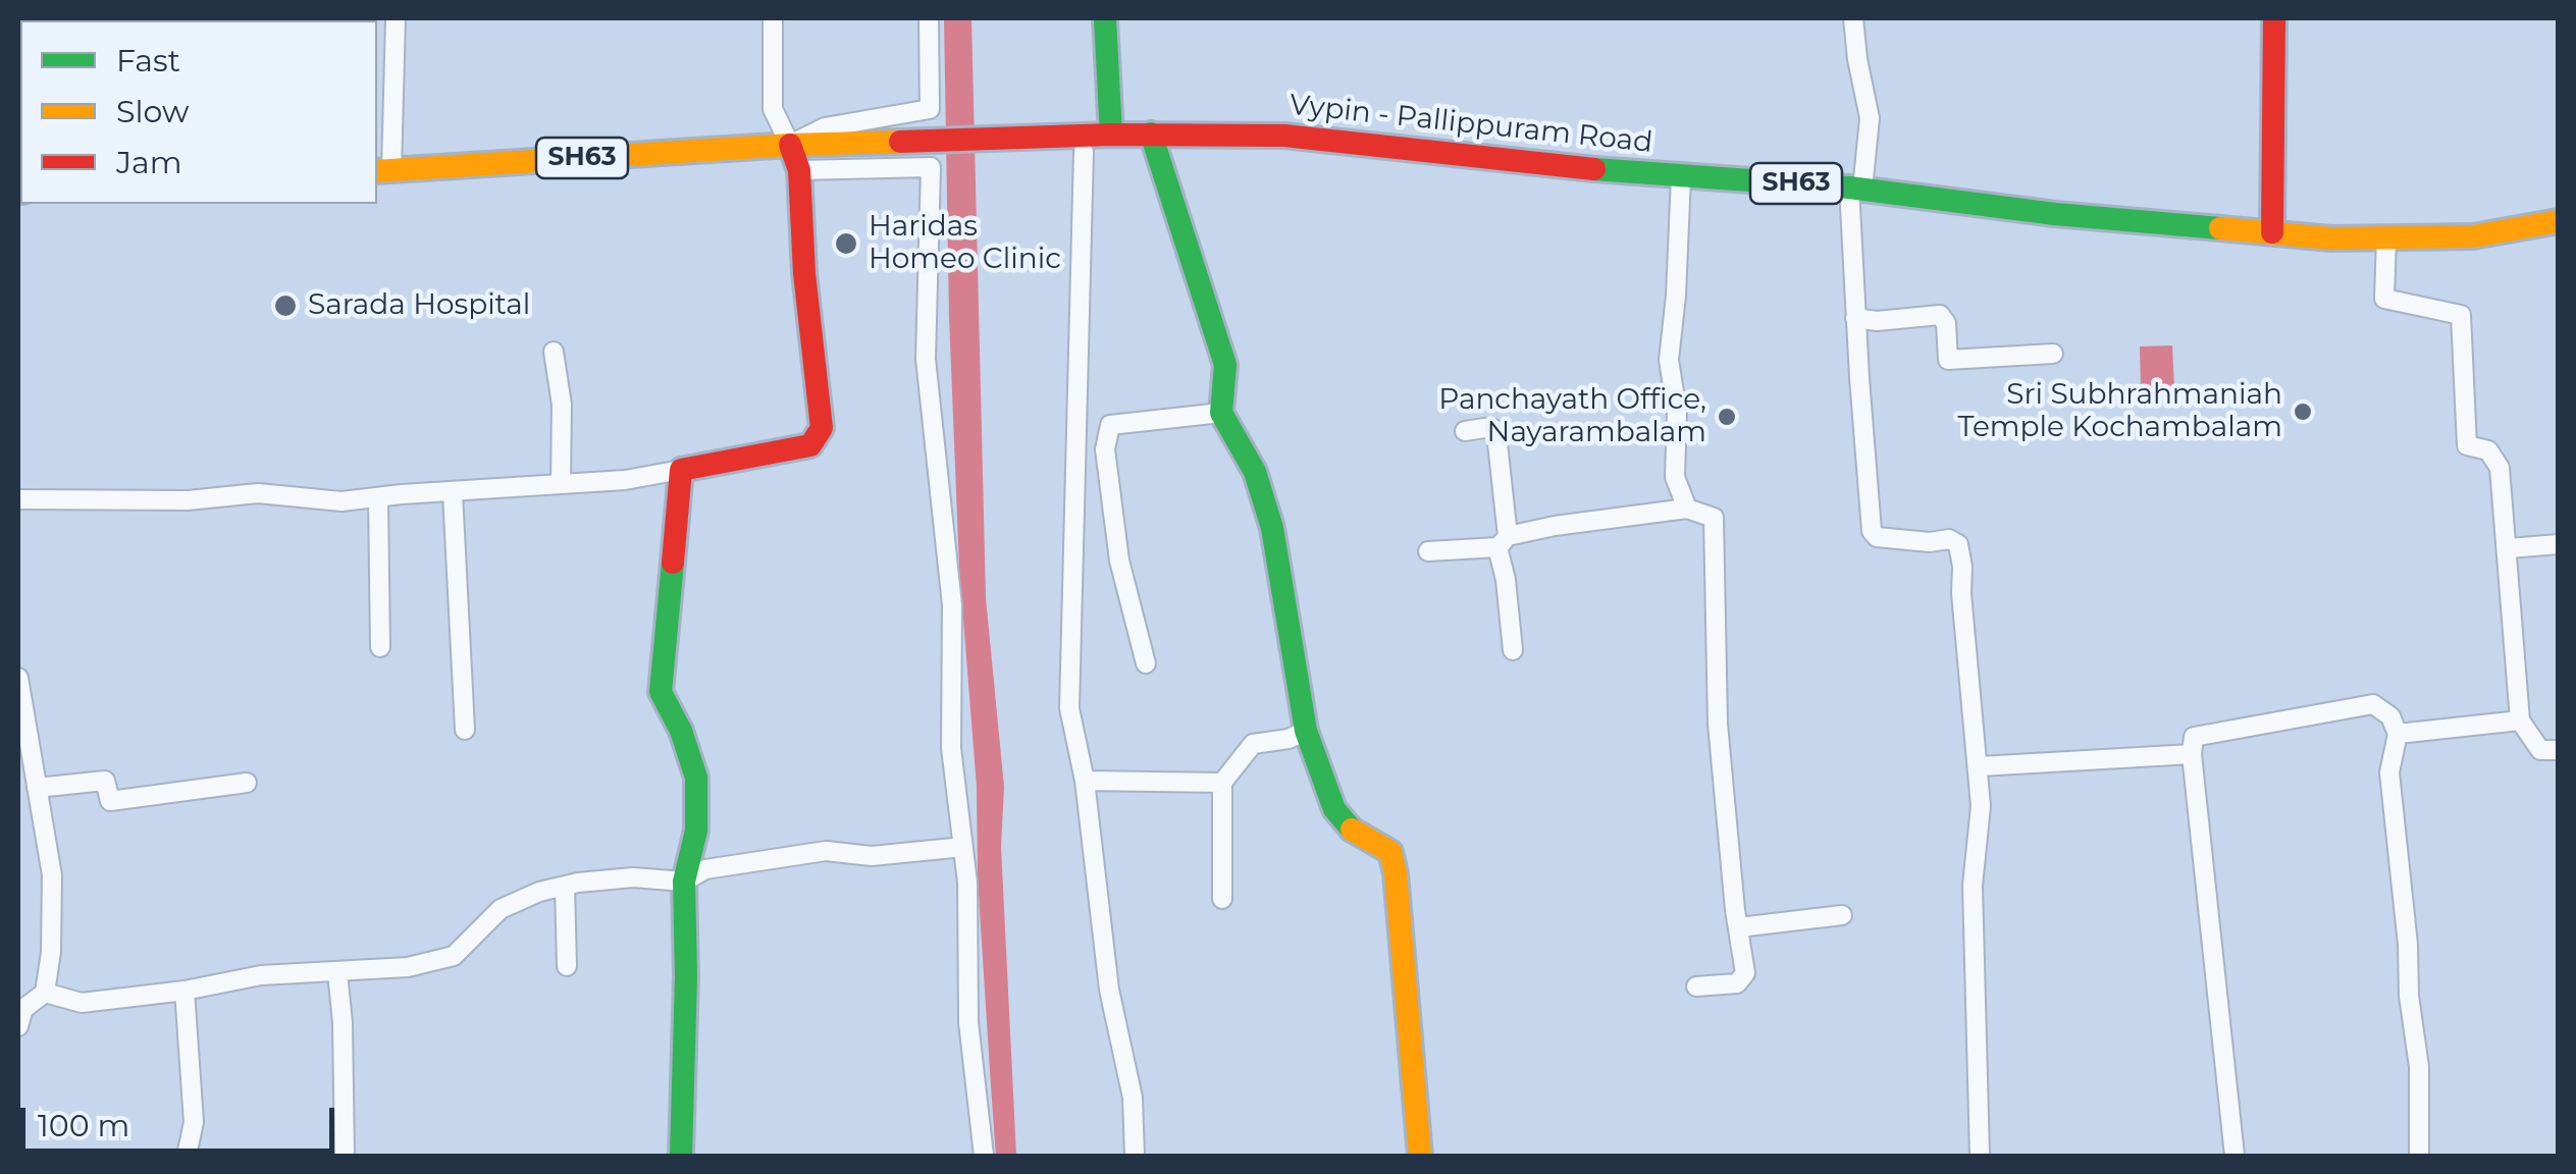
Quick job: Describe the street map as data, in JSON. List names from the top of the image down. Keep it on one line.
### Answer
{"streets":{"street":["Vypin - Pallippuram Road","SH63"]},"places":["Haridas Homeo Clinic","Sarada Hospital","Sri Subhrahmaniah Temple Kochambalam","Panchayath Office, Nayarambalam"],"legend":["Fast","Slow","Jam"],"scale_bar":"100 m"}
